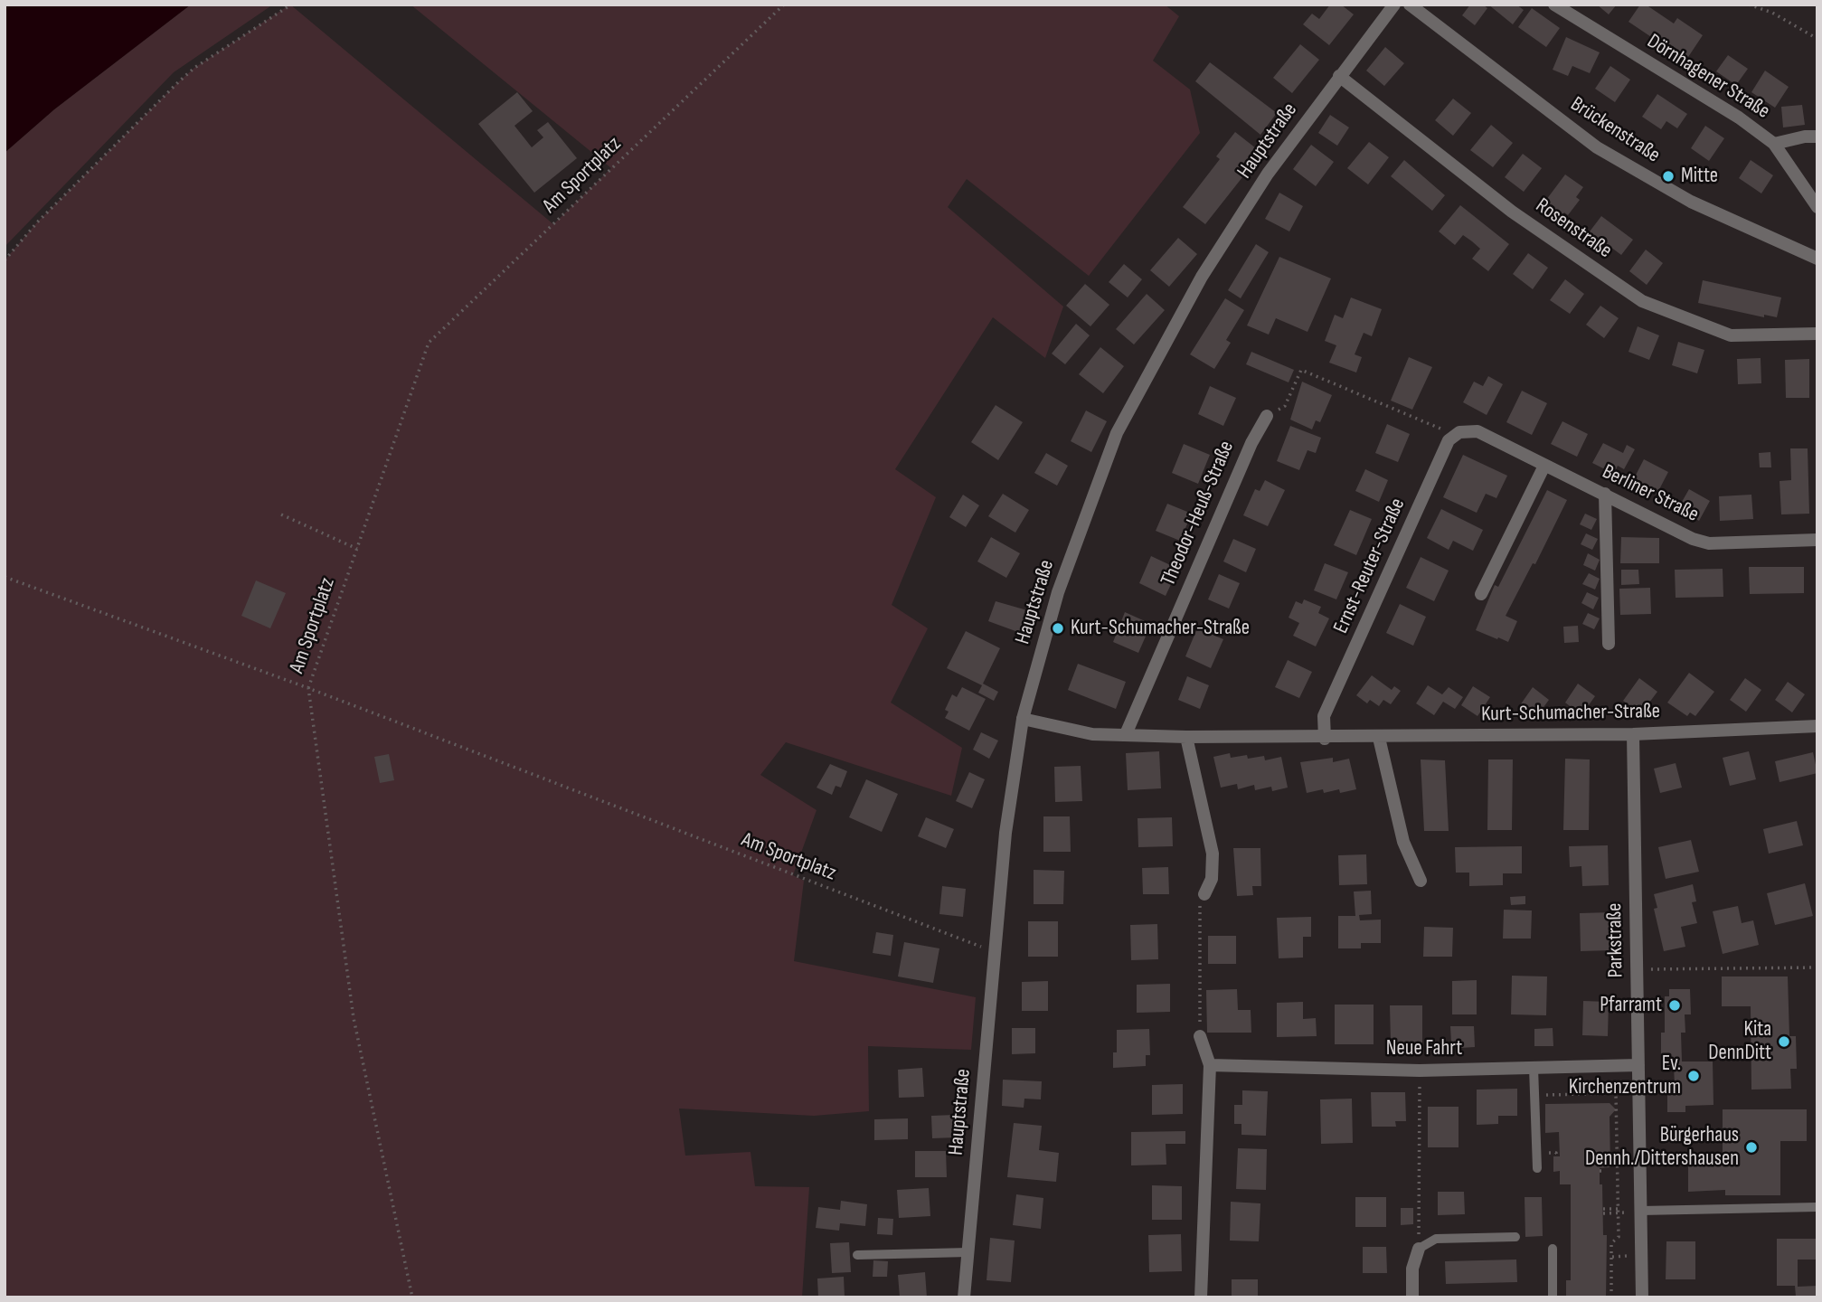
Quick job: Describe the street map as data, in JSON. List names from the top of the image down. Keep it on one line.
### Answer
{"streets":{"street":["Dörnhagener Straße","Brückenstraße","Hauptstraße","Rosenstraße","Berliner Straße","Theodor-Heuß-Straße","Ernst-Reuter-Straße","Kurt-Schumacher-Straße","Parkstraße","Neue Fahrt"],"path":["Am Sportplatz"]},"crossings":[["Hauptstraße","Am Sportplatz"],["Hauptstraße","Rosenstraße"],["Hauptstraße","Kurt-Schumacher-Straße"],["Berliner Straße","Ernst-Reuter-Straße"],["Theodor-Heuß-Straße","Kurt-Schumacher-Straße"],["Ernst-Reuter-Straße","Kurt-Schumacher-Straße"],["Kurt-Schumacher-Straße","Parkstraße"],["Parkstraße","Neue Fahrt"]],"places":["Mitte","Kurt-Schumacher-Straße","Pfarramt","Kita DennDitt","Ev. Kirchenzentrum","Bürgerhaus Dennh./Dittershausen"]}
